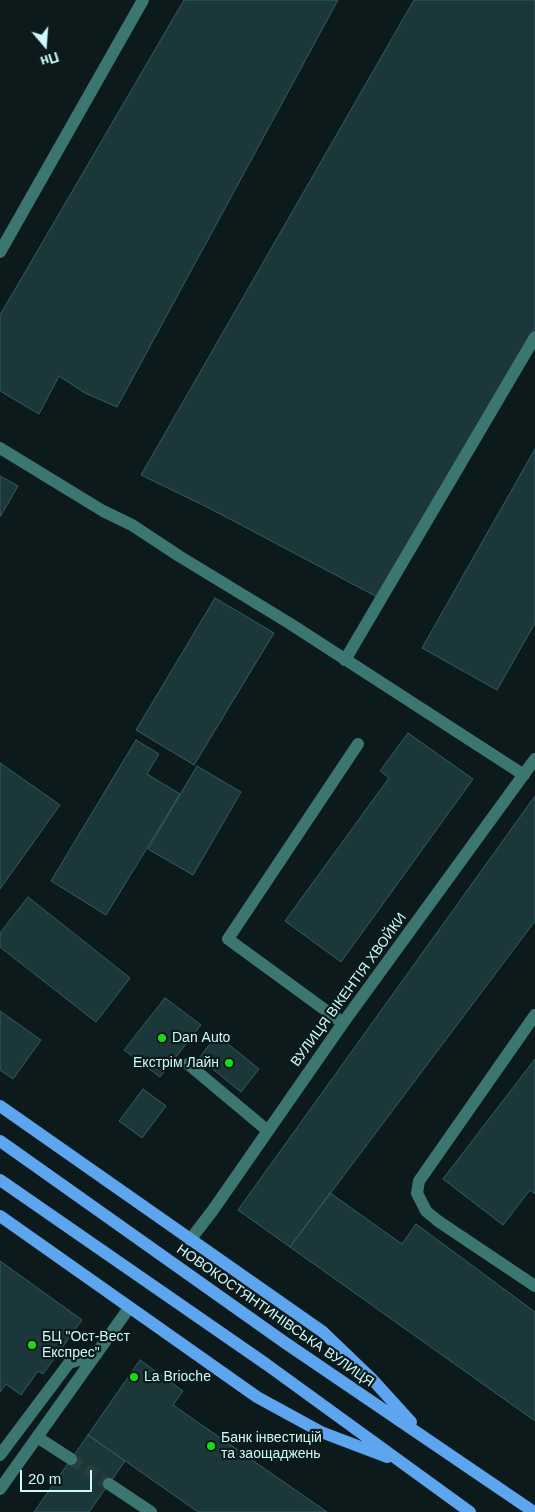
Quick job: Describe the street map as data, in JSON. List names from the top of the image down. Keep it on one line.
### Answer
{"streets":{"main road":["НОВОКОСТЯНТИНІВСЬКА ВУЛИЦЯ"],"street":["ВУЛИЦЯ ВІКЕНТІЯ ХВОЙКИ"]},"places":["Dan Auto","Екстрім Лайн","БЦ \"Ост-Вест Експрес\"","La Brioche","Банк інвестицій та заощаджень"],"scale_bar":"20 m","north":"bottom"}
